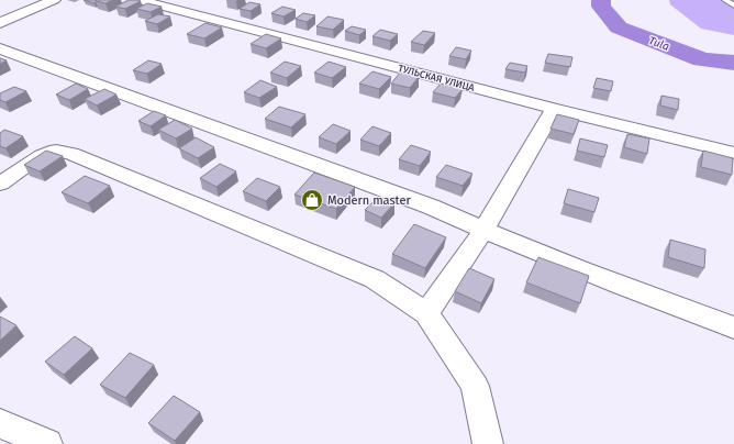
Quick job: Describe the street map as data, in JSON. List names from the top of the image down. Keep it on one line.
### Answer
{"streets":{"street":["ТУЛЬСКАЯ УЛИЦА"]},"water":["Tula"],"places":{"shop":["Modern master"]}}
